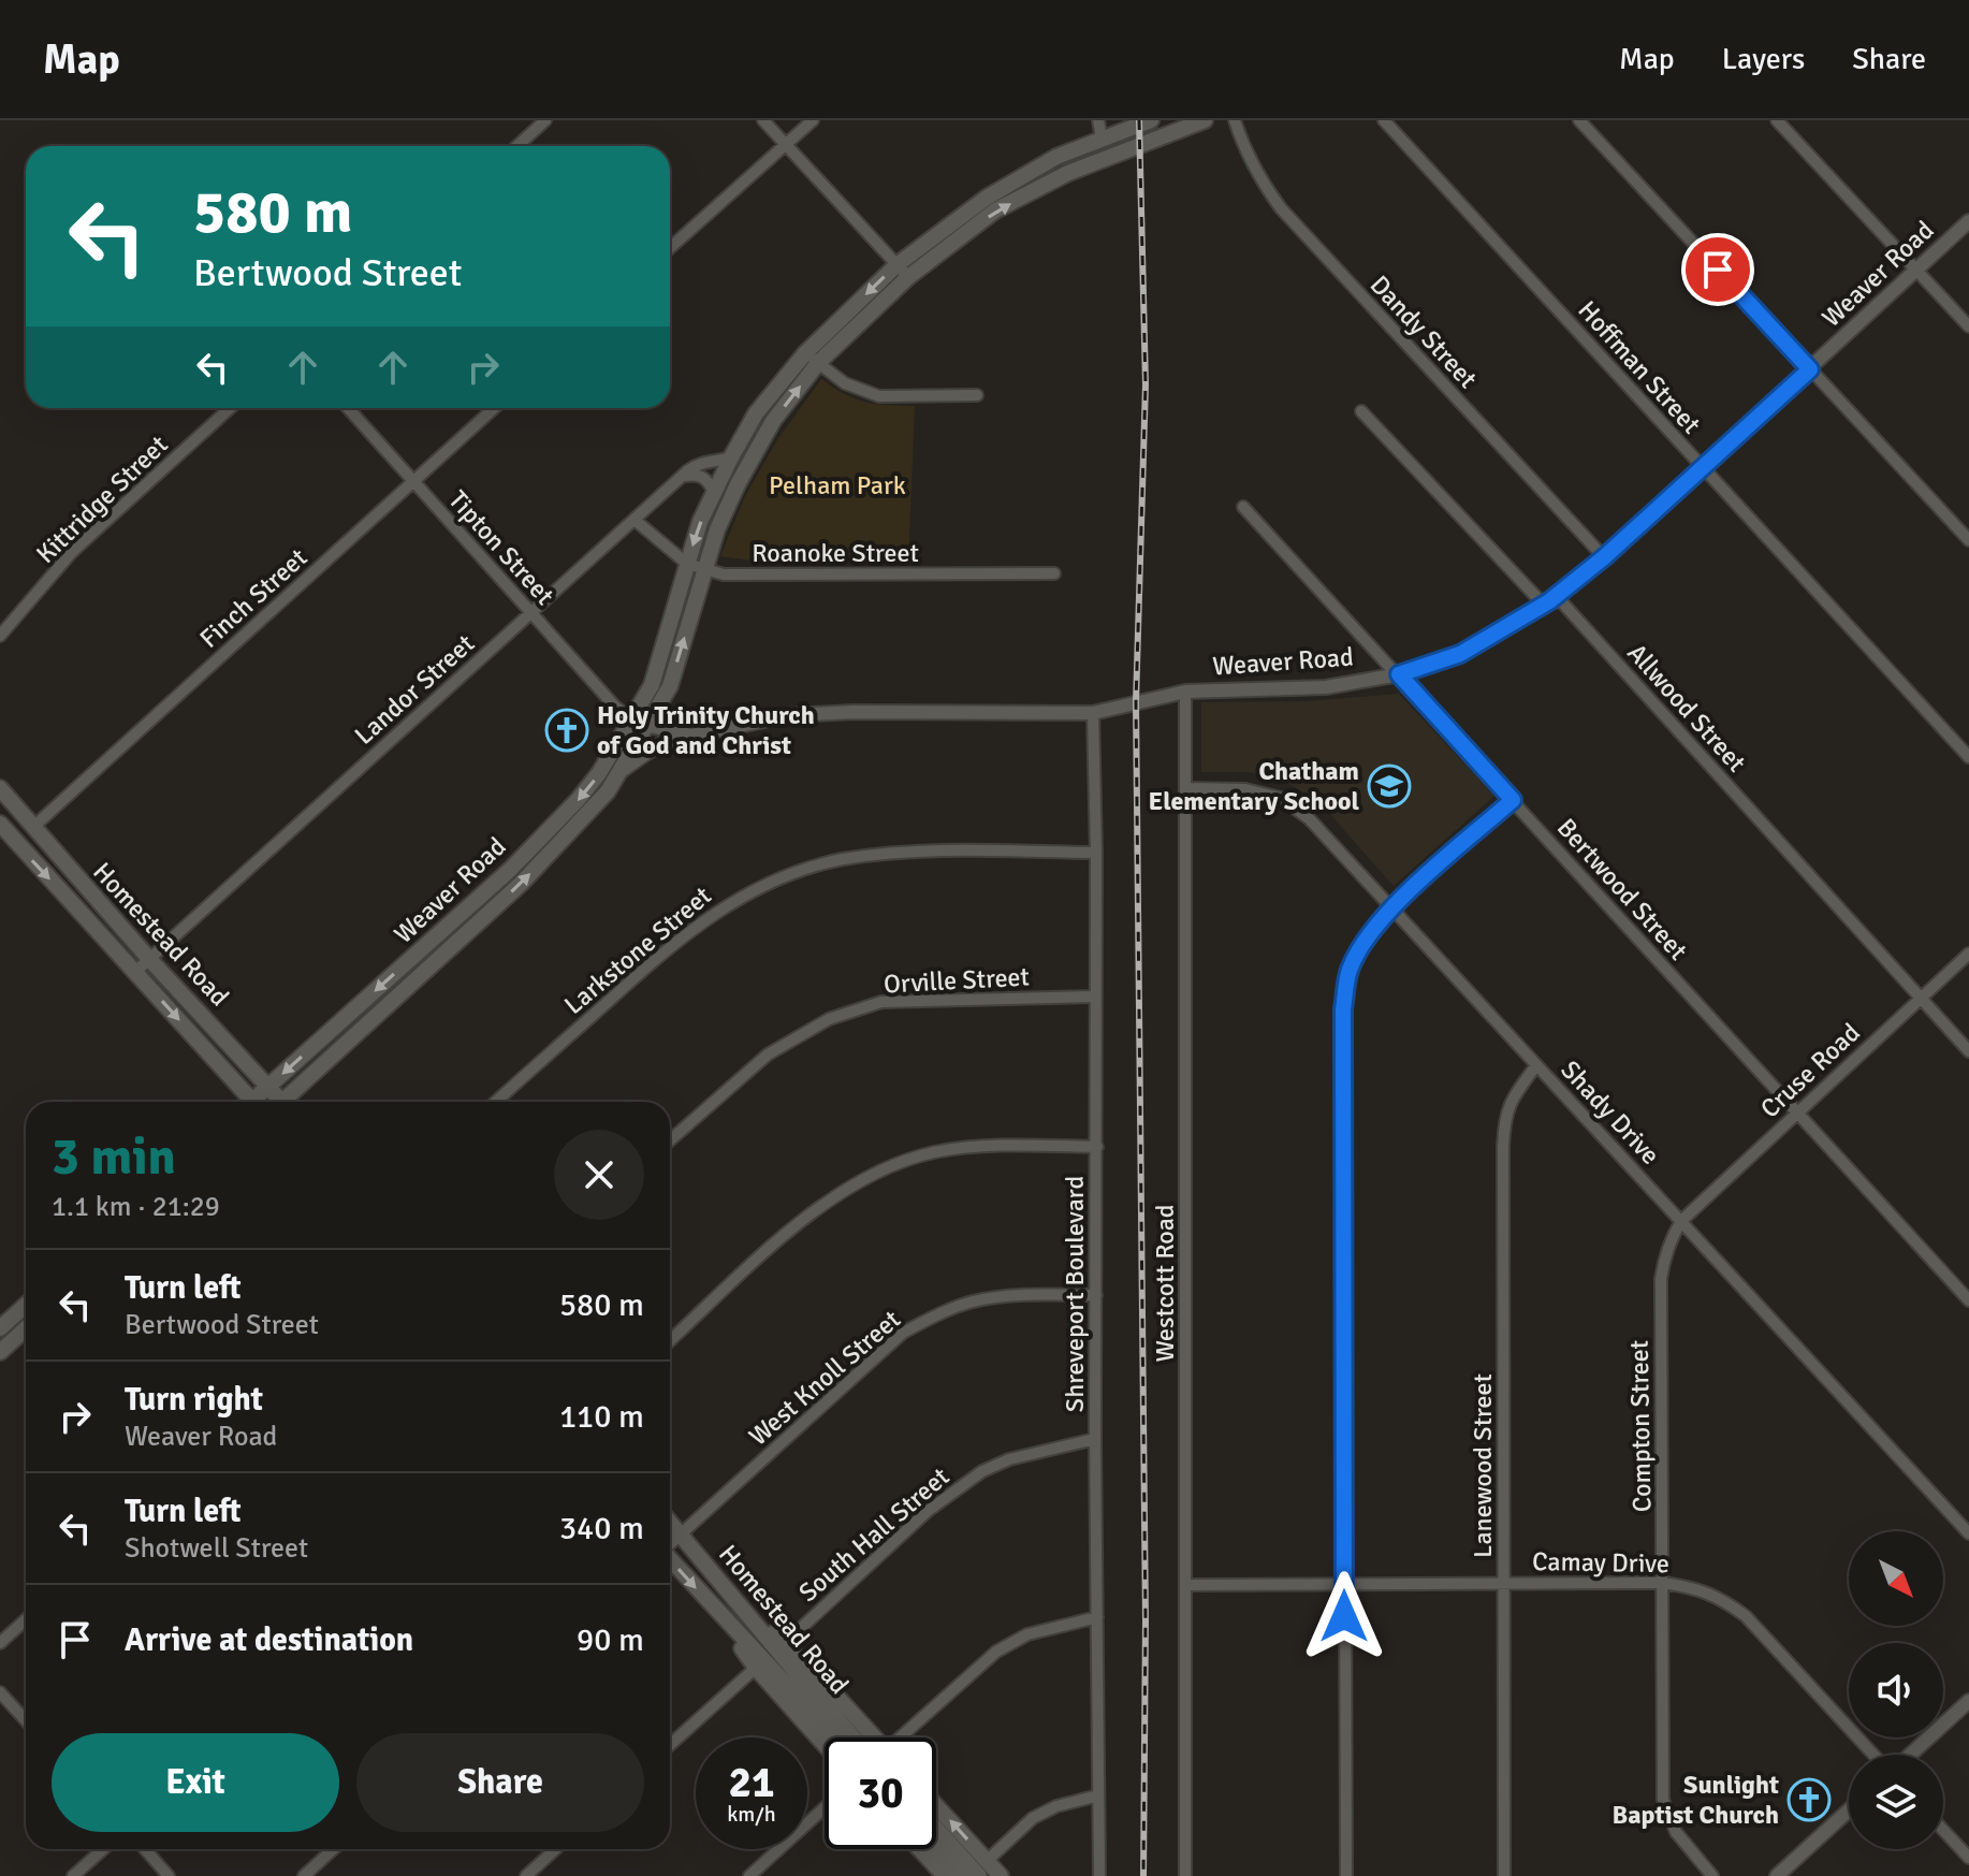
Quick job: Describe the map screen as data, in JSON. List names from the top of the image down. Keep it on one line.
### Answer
{"streets":{"main road":["Weaver Road","Homestead Road"],"street":["Dandy Street","Hoffman Street","Kittridge Street","Tipton Street","Roanoke Street","Finch Street","Landor Street","Allwood Street","Bertwood Street","Larkstone Street","Orville Street","Cruse Road","Shady Drive","Westcott Road","Shreveport Boulevard","West Knoll Street","Compton Street","Lanewood Street","South Hall Street","Camay Drive"]},"crossings":[["Weaver Road","Dandy Street"],["Weaver Road","Hoffman Street"],["Weaver Road","Tipton Street"],["Weaver Road","Allwood Street"],["Weaver Road","Bertwood Street"],["Weaver Road","Homestead Road"],["Weaver Road","Westcott Road"],["Weaver Road","Shreveport Boulevard"],["Tipton Street","Finch Street"],["Tipton Street","Landor Street"],["Roanoke Street","Landor Street"],["Finch Street","Homestead Road"],["Landor Street","Homestead Road"],["Allwood Street","Cruse Road"],["Bertwood Street","Cruse Road"],["Homestead Road","West Knoll Street"],["Larkstone Street","Shreveport Boulevard"],["Orville Street","Shreveport Boulevard"],["Cruse Road","Shady Drive"],["Cruse Road","Compton Street"],["Shady Drive","Westcott Road"],["Shady Drive","Compton Street"],["Shady Drive","Lanewood Street"],["Westcott Road","Camay Drive"],["Shreveport Boulevard","West Knoll Street"],["Shreveport Boulevard","South Hall Street"],["Compton Street","Camay Drive"],["Lanewood Street","Camay Drive"]],"parks":["Pelham Park"],"places":{"church":["Holy Trinity Church of God and Christ","Sunlight Baptist Church"],"school or university":["Chatham Elementary School"]},"north":"bottom right","page":{"header":"Map","nav":["Map","Layers","Share"],"turn":["580 m","Bertwood Street"],"heading":["3 min","1.1 km · 21:29"],"list":[{"name":"Turn left","note":"Bertwood Street","value":"580 m"},{"name":"Turn right","note":"Weaver Road","value":"110 m"},{"name":"Turn left","note":"Shotwell Street","value":"340 m"},{"name":"Arrive at destination","value":"90 m"}],"buttons":["Exit","Share"],"speed":"21 km/h","limit":"30"}}
